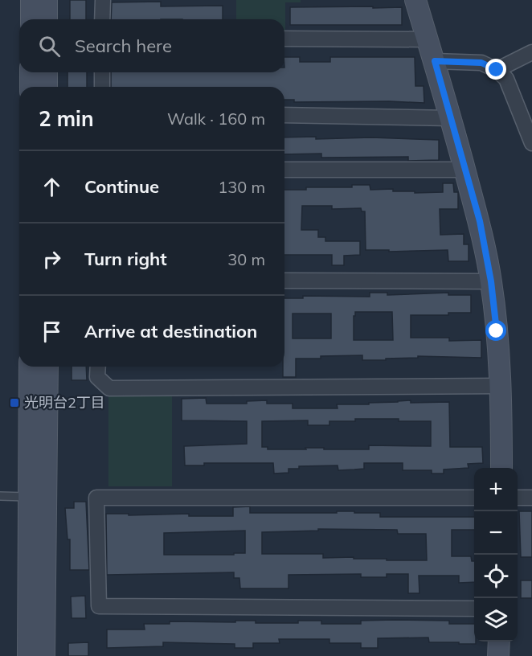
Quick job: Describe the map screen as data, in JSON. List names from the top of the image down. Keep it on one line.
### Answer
{"places":{"transit":["光明台2丁目"]},"page":{"search":"Search here","heading":["2 min","Walk · 160 m"],"list":[["Continue","130 m"],["Turn right","30 m"],"Arrive at destination"],"map_buttons":["+","−"]}}
